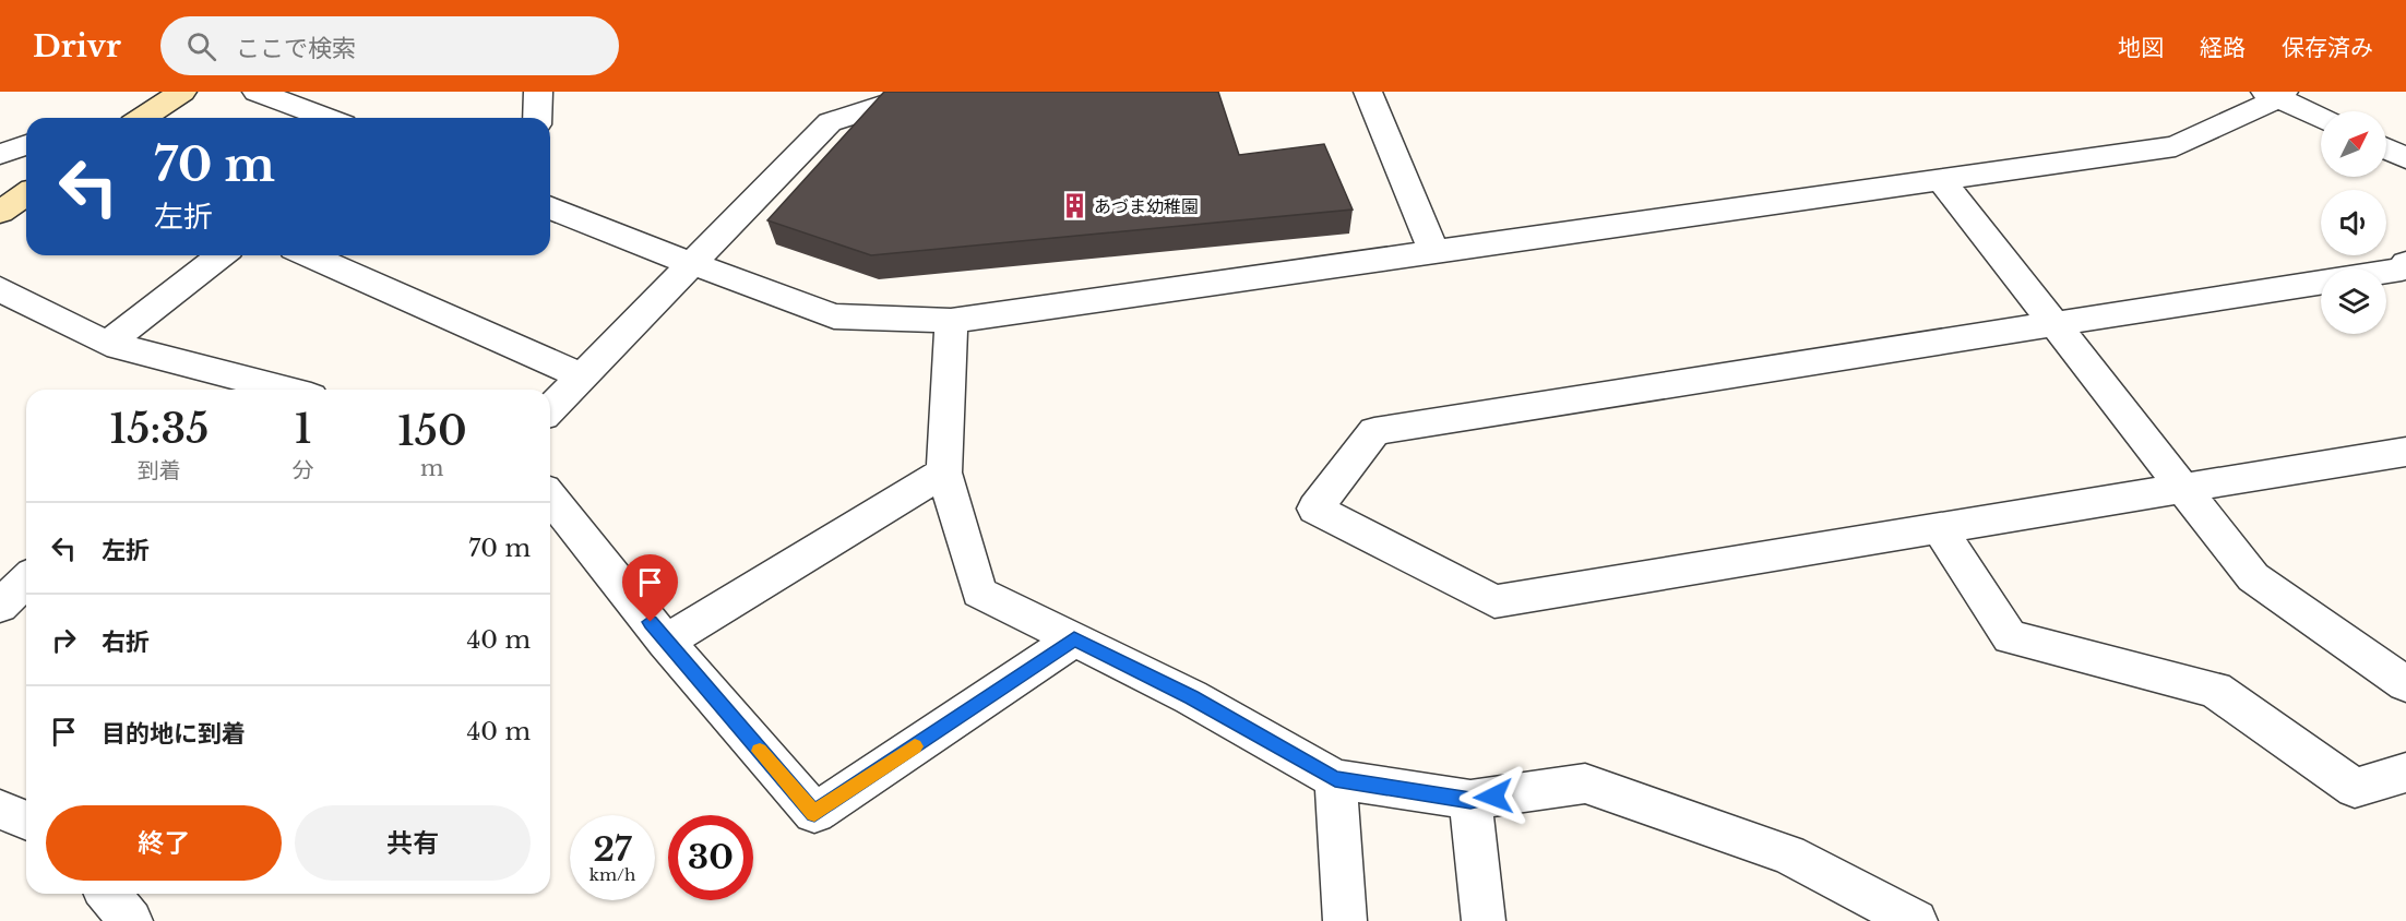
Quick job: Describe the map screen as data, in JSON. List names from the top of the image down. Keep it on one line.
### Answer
{"places":{"building":["あづま幼稚園"]},"north":"top right","page":{"header":"Drivr","search":"ここで検索","nav":["地図","経路","保存済み"],"turn":["70 m","左折"],"eta":["15:35","到着","1","分","150","m"],"list":[{"name":"左折","value":"70 m"},{"name":"右折","value":"40 m"},{"name":"目的地に到着","value":"40 m"}],"buttons":["終了","共有"],"speed":"27 km/h","limit":"30"}}
